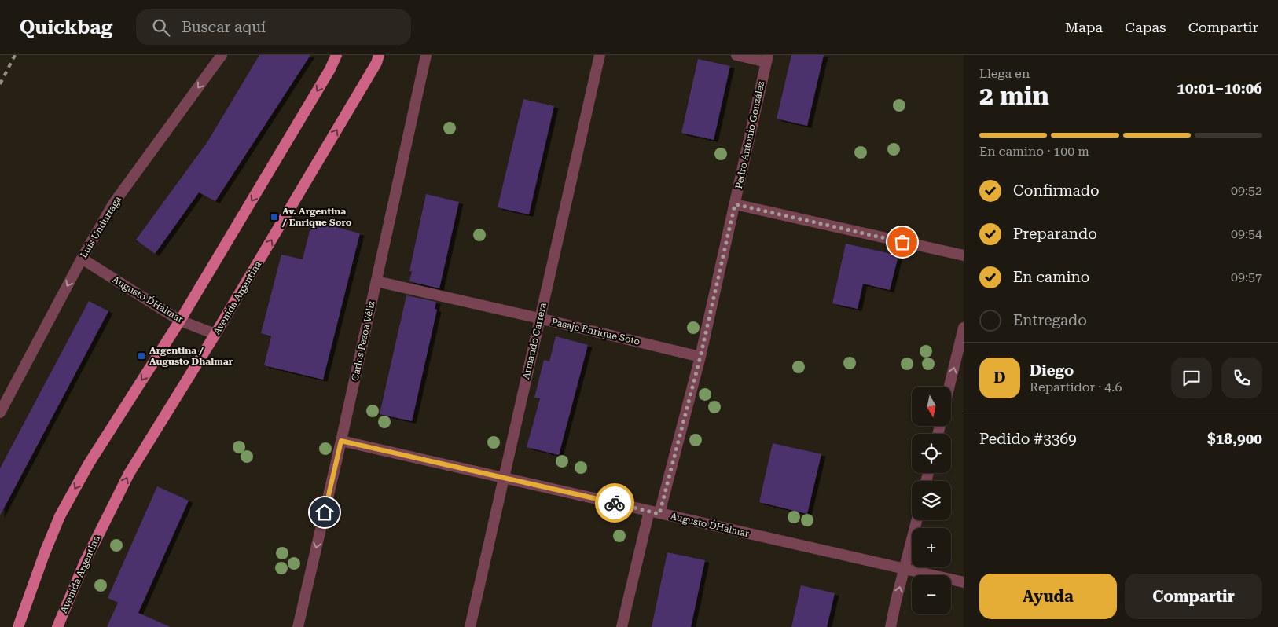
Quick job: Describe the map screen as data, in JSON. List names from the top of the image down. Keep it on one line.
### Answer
{"streets":{"main road":["Avenida Argentina"],"street":["Pedro Antonio González","Luis Undurraga","Augusto D´Halmar","Pasaje Enrique Soto","Carlos Pezoa Véliz","Armando Carrera"]},"crossings":[["Pedro Antonio González","Augusto D´Halmar"],["Pedro Antonio González","Pasaje Enrique Soto"],["Luis Undurraga","Augusto D´Halmar"],["Avenida Argentina","Augusto D´Halmar"],["Augusto D´Halmar","Carlos Pezoa Véliz"],["Augusto D´Halmar","Armando Carrera"],["Pasaje Enrique Soto","Carlos Pezoa Véliz"],["Pasaje Enrique Soto","Armando Carrera"]],"one_way":["Luis Undurraga"],"places":{"transit":["Av. Argentina / Enrique Soro","Argentina / Augusto Dhalmar"]},"north":"bottom","page":{"header":"Quickbag","search":"Buscar aquí","nav":["Mapa","Capas","Compartir"],"heading":["2 min","Llega en","10:01–10:06"],"panel":["Diego","Repartidor · 4.6","Pedido #3369","$18,900"],"bar":"En camino · 100 m","list":[["Confirmado","09:52"],["Preparando","09:54"],["En camino","09:57"],"Entregado"],"round":"D","map_buttons":["+","−"],"buttons":["Ayuda","Compartir"]}}
